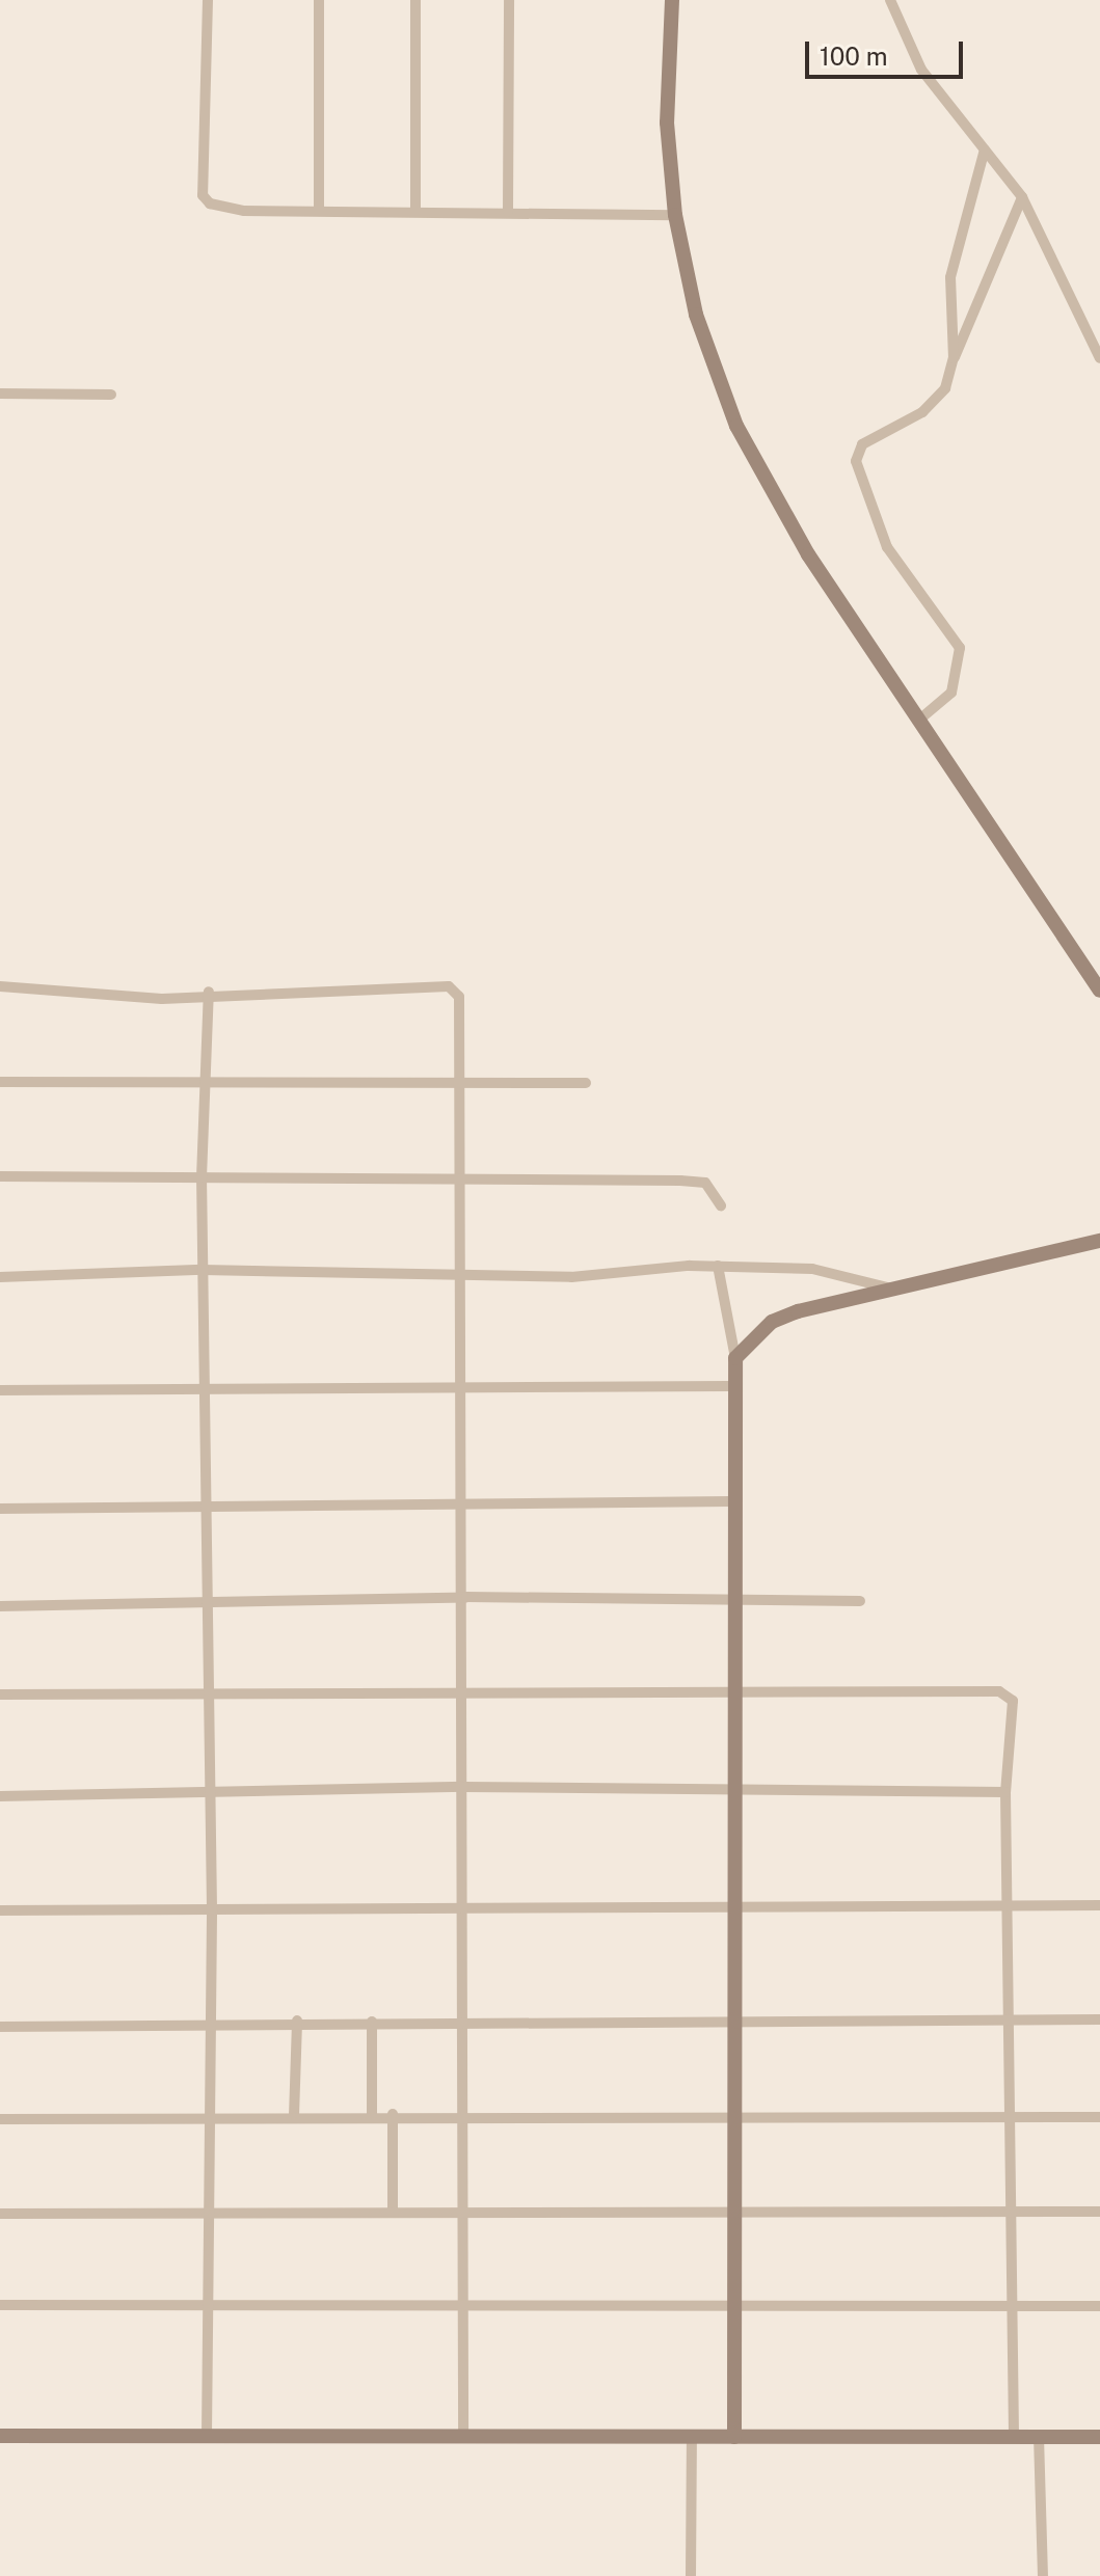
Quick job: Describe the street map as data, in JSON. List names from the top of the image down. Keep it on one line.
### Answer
{"scale_bar":"100 m"}
